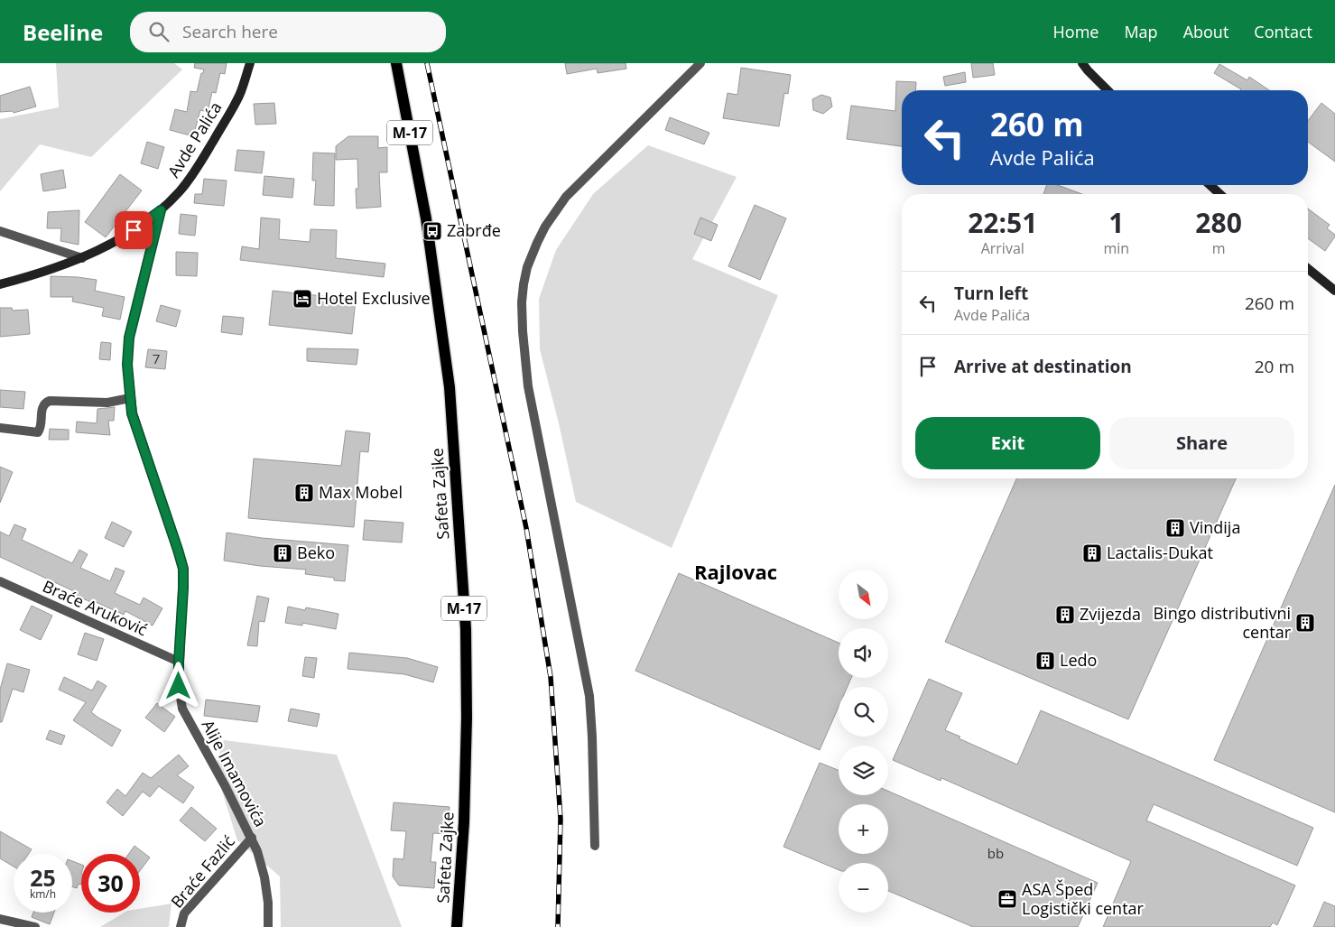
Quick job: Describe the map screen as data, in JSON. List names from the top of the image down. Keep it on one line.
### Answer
{"streets":{"main road":["M-17","Safeta Zajke"],"street":["Avde Palića","Braće Aruković","Alije Imamovića","Braće Fazlić"]},"crossings":[["Avde Palića","Alije Imamovića"],["Braće Aruković","Alije Imamovića"],["Alije Imamovića","Braće Fazlić"]],"districts":["Rajlovac"],"places":{"bus stop":["Zabrđe"],"hotel":["Hotel Exclusive"],"building":["Max Mobel","Vindija","Beko","Lactalis-Dukat","Zvijezda","Bingo distributivni centar","Ledo"],"office":["ASA Šped Logistički centar"]},"house_numbers":["7","bb"],"north":"bottom right","page":{"header":"Beeline","search":"Search here","nav":["Home","Map","About","Contact"],"turn":["260 m","Avde Palića"],"eta":["22:51","Arrival","1","min","280","m"],"list":[{"name":"Turn left","note":"Avde Palića","value":"260 m"},{"name":"Arrive at destination","value":"20 m"}],"buttons":["Exit","Share"],"map_buttons":["+","−"],"speed":"25 km/h","limit":"30"}}
